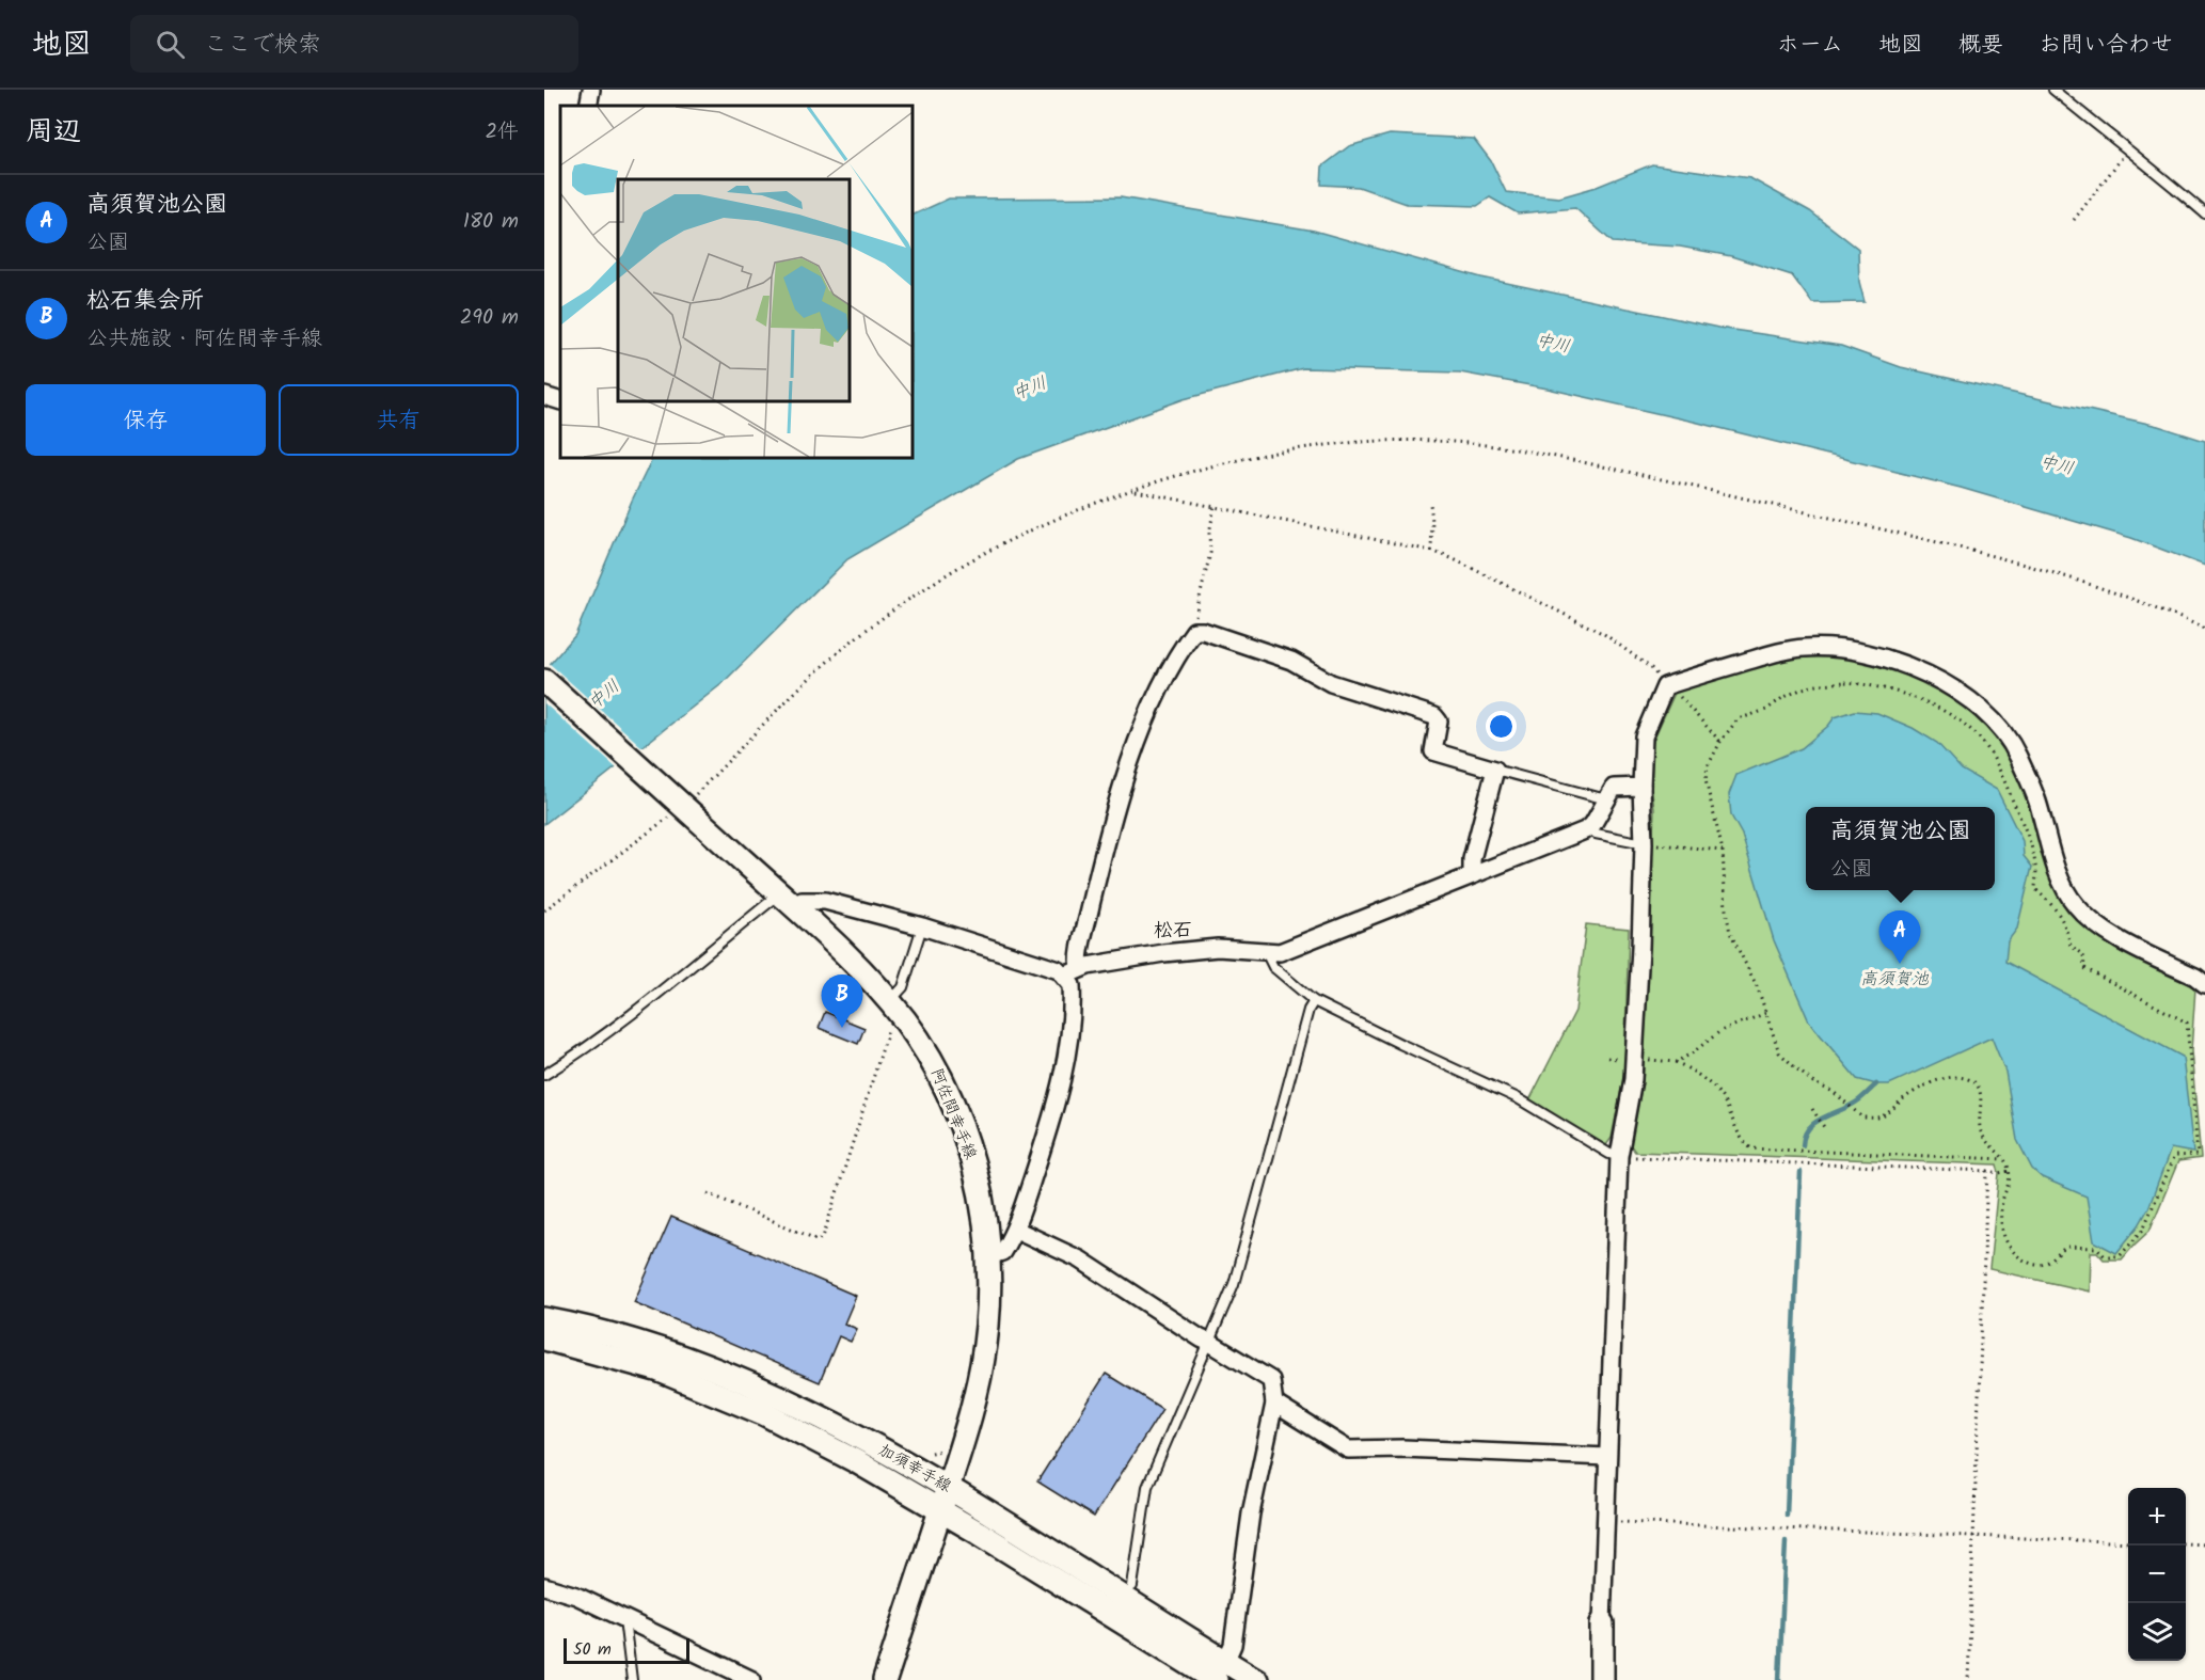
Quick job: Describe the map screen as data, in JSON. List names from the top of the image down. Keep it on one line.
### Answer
{"streets":{"main road":["阿佐間幸手線","加須幸手線"]},"crossings":[["阿佐間幸手線","加須幸手線"]],"districts":["松石"],"water":["中川","高須賀池"],"scale_bar":"50 m","page":{"header":"地図","search":"ここで検索","nav":["ホーム","地図","概要","お問い合わせ"],"heading":["周辺","2件"],"list":[{"mark":"A","name":"高須賀池公園","note":"公園","value":"180 m"},{"mark":"B","name":"松石集会所","note":"公共施設 · 阿佐間幸手線","value":"290 m"}],"buttons":["保存","共有"],"popup":["高須賀池公園","公園"],"pins":["A","B"],"map_buttons":["+","−"],"scale":"50 m"}}
